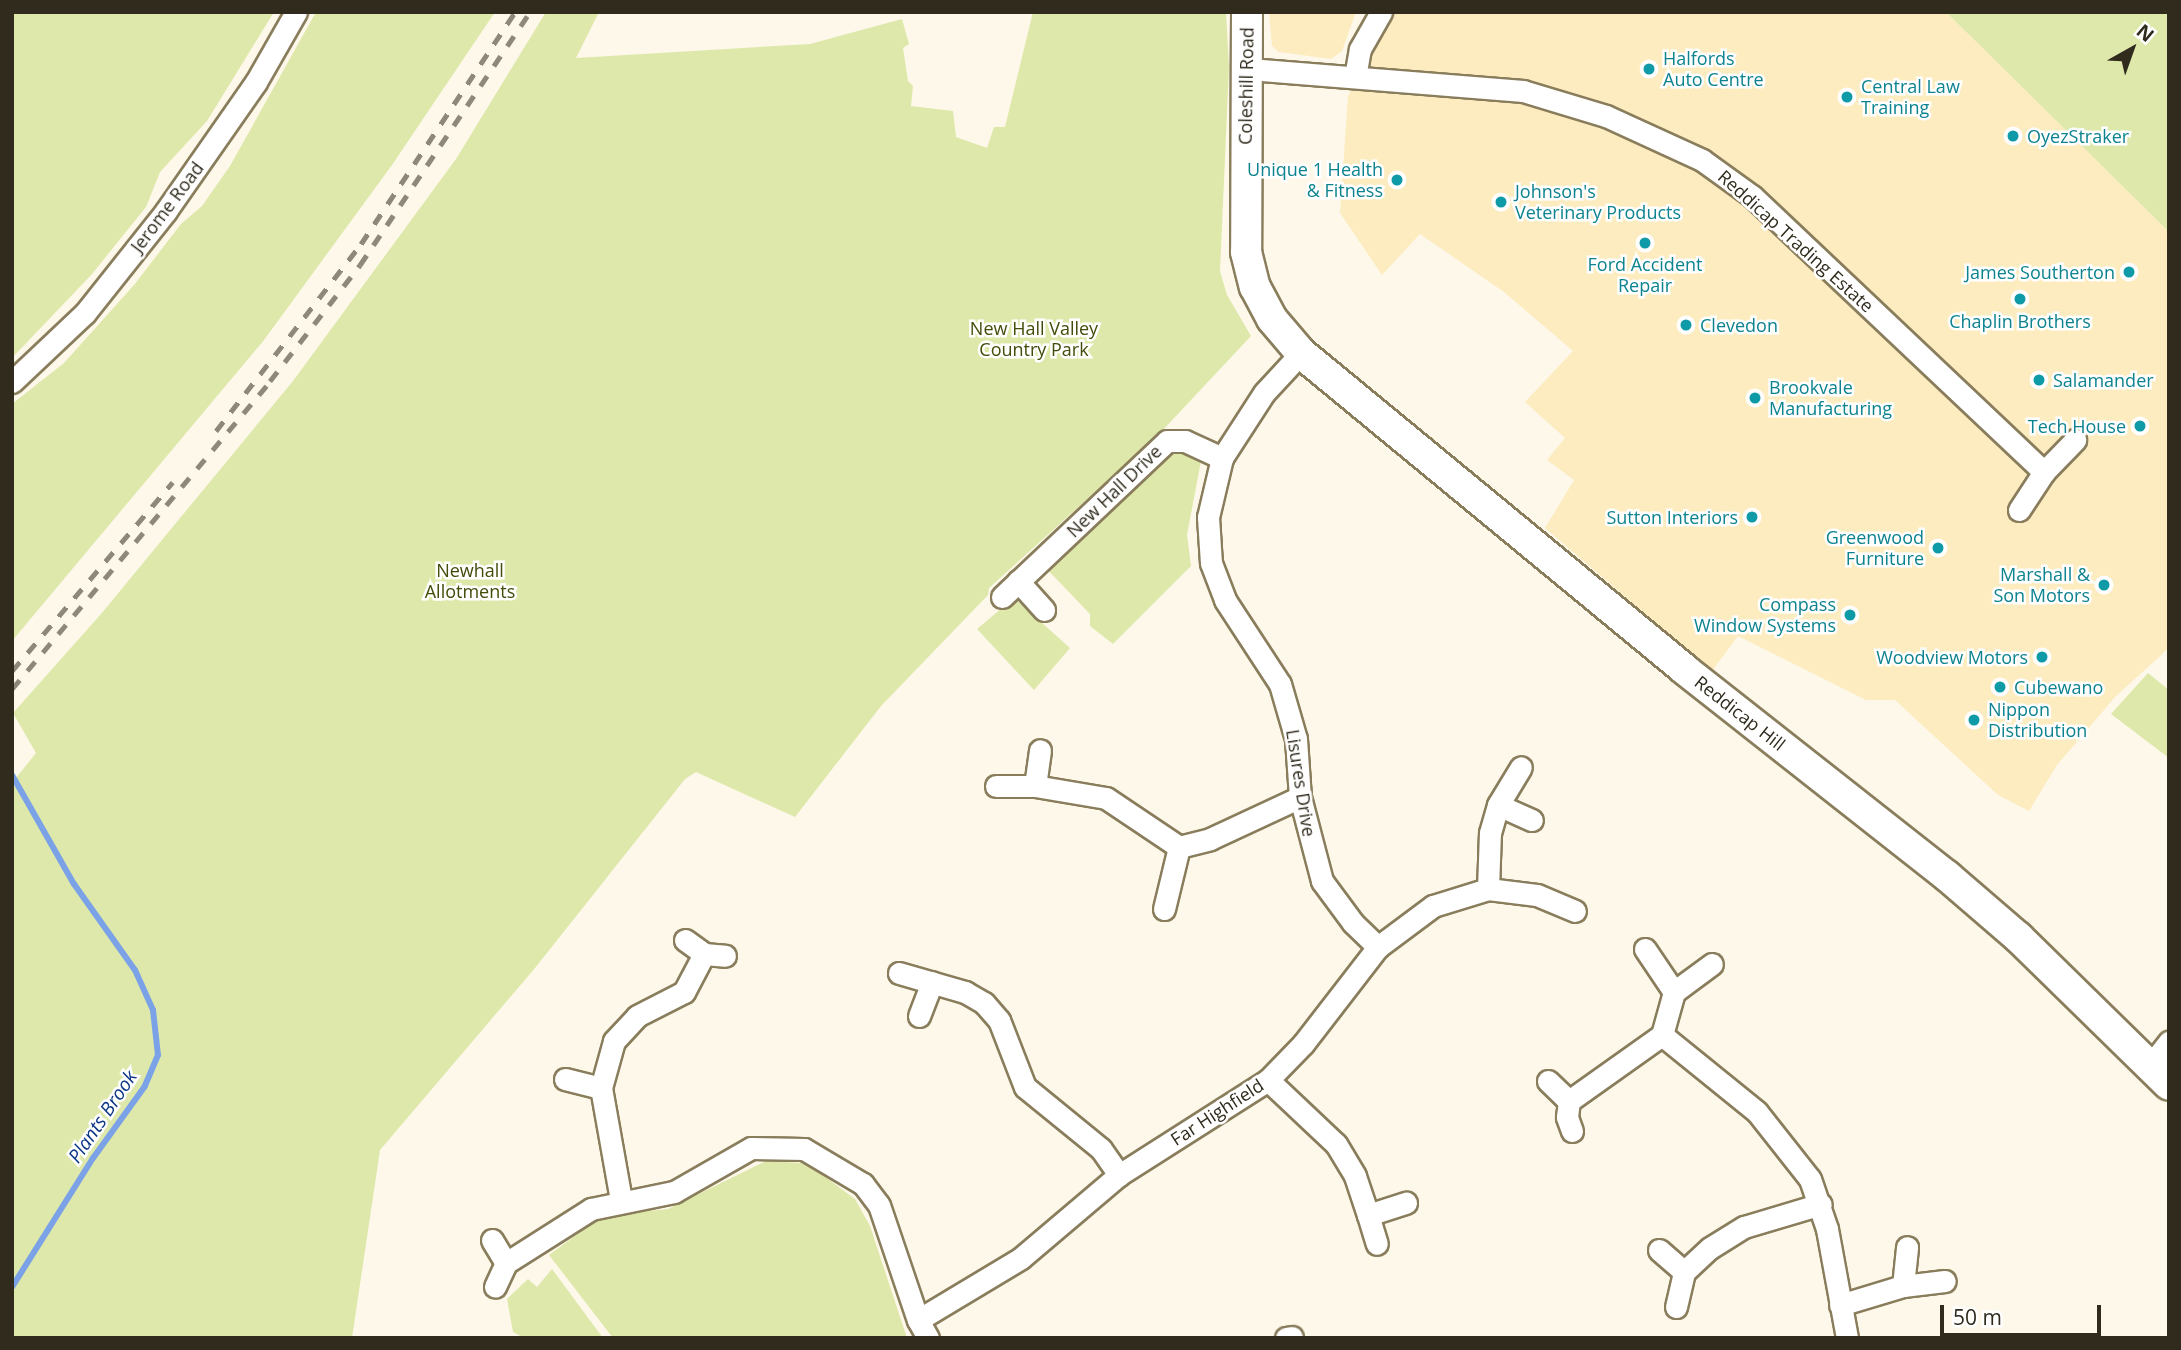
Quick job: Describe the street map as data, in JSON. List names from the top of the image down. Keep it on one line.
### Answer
{"streets":{"street":["Coleshill Road","Jerome Road","Reddicap Trading Estate","New Hall Drive","Reddicap Hill","Lisures Drive","Far Highfield"]},"crossings":[["Coleshill Road","Reddicap Trading Estate"],["Coleshill Road","Reddicap Hill"],["Coleshill Road","Lisures Drive"],["New Hall Drive","Lisures Drive"],["Reddicap Hill","Lisures Drive"],["Lisures Drive","Far Highfield"]],"water":["Plants Brook"],"parks":["New Hall Valley Country Park","Newhall Allotments"],"places":["Halfords Auto Centre","Central Law Training","OyezStraker","Unique 1 Health & Fitness","Johnson's Veterinary Products","Ford Accident Repair","James Southerton","Chaplin Brothers","Clevedon","Salamander","Brookvale Manufacturing","Tech House","Sutton Interiors","Greenwood Furniture","Marshall & Son Motors","Compass Window Systems","Woodview Motors","Cubewano","Nippon Distribution"],"scale_bar":"50 m","north":"top right"}
